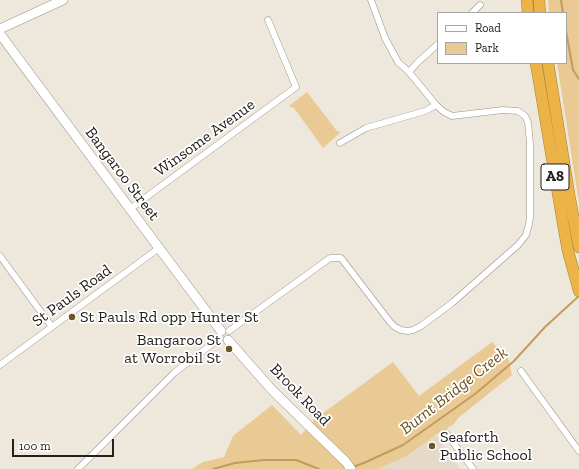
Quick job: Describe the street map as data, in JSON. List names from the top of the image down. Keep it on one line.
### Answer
{"streets":{"highway":["A8"],"street":["Winsome Avenue","Bangaroo Street","St Pauls Road","Brook Road"]},"crossings":[["Winsome Avenue","Bangaroo Street"],["Bangaroo Street","St Pauls Road"],["Bangaroo Street","Brook Road"]],"water":["Burnt Bridge Creek"],"places":["St Pauls Rd opp Hunter St","Bangaroo St at Worrobil St","Seaforth Public School"],"legend":["Road","Park"],"scale_bar":"100 m"}
